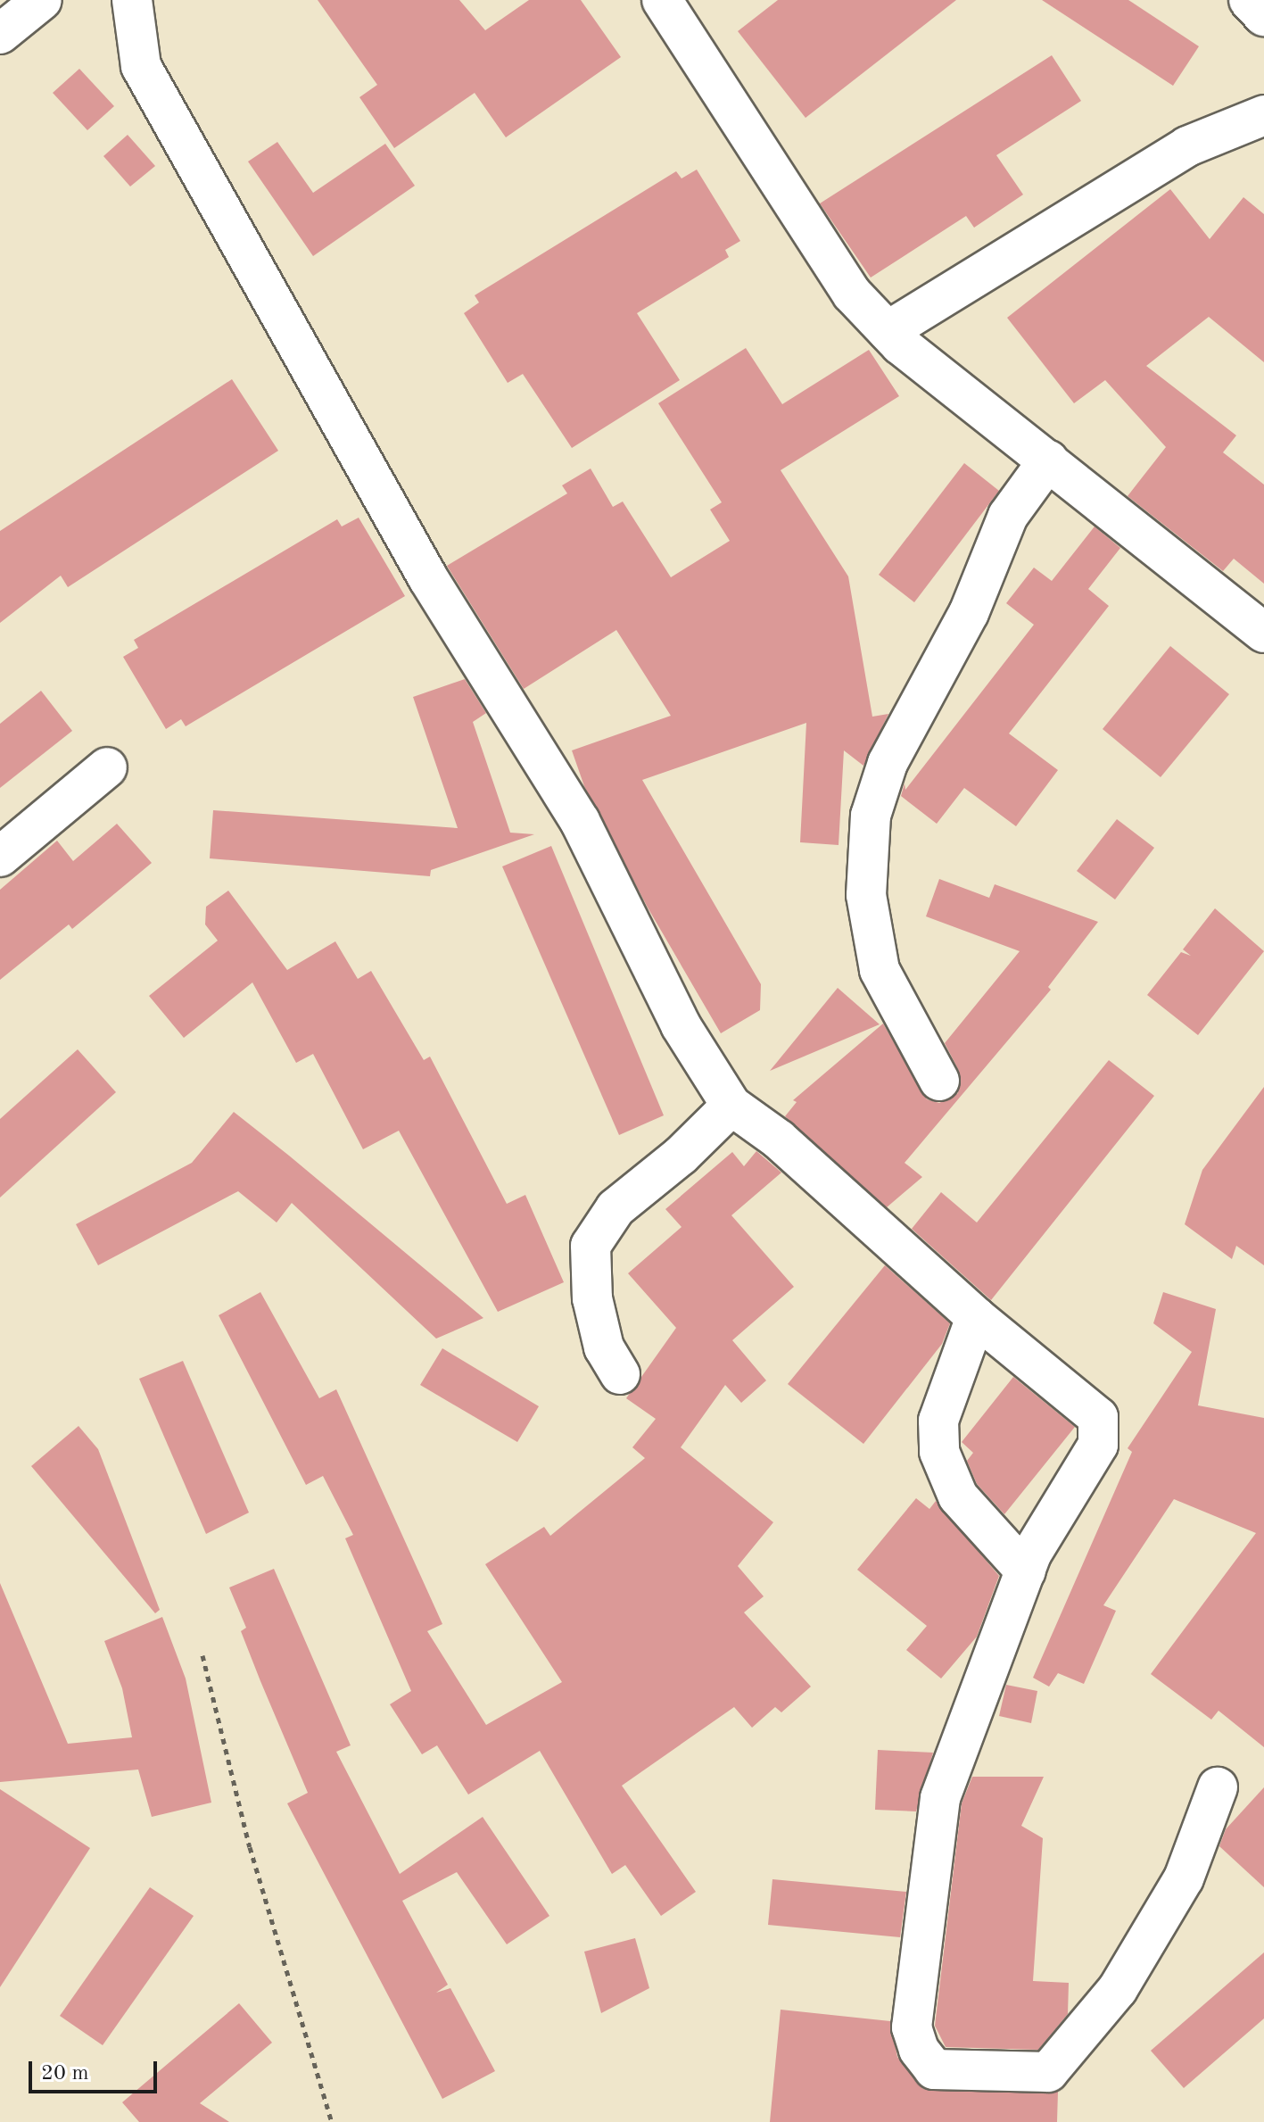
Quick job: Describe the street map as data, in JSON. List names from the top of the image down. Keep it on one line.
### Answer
{"scale_bar":"20 m"}
